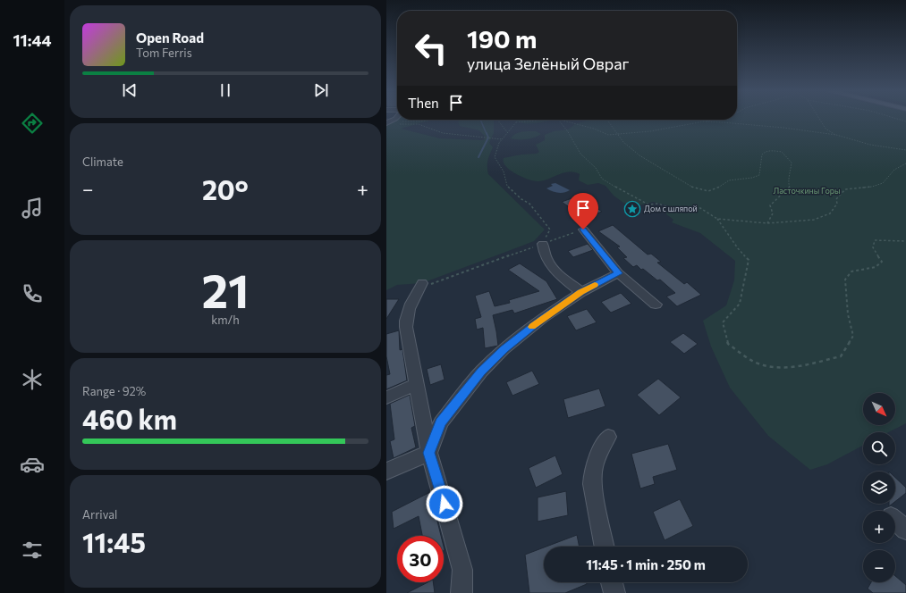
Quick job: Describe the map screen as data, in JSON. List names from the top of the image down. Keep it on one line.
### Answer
{"parks":["Ласточкины Горы"],"places":{"place":["Дом с шляпой"]},"north":"bottom right","page":{"tabs":"11:44","turn":["190 m","улица Зелёный Овраг"],"song":["Open Road","Tom Ferris"],"then":"Then","tile":["Climate",["21","km/h"],["Range · 92%","460 km"],["Arrival","11:45"]],"heat":["−","20°","+"],"map_buttons":["+","−"],"limit":"30","trip":"11:45 · 1 min · 250 m"}}
